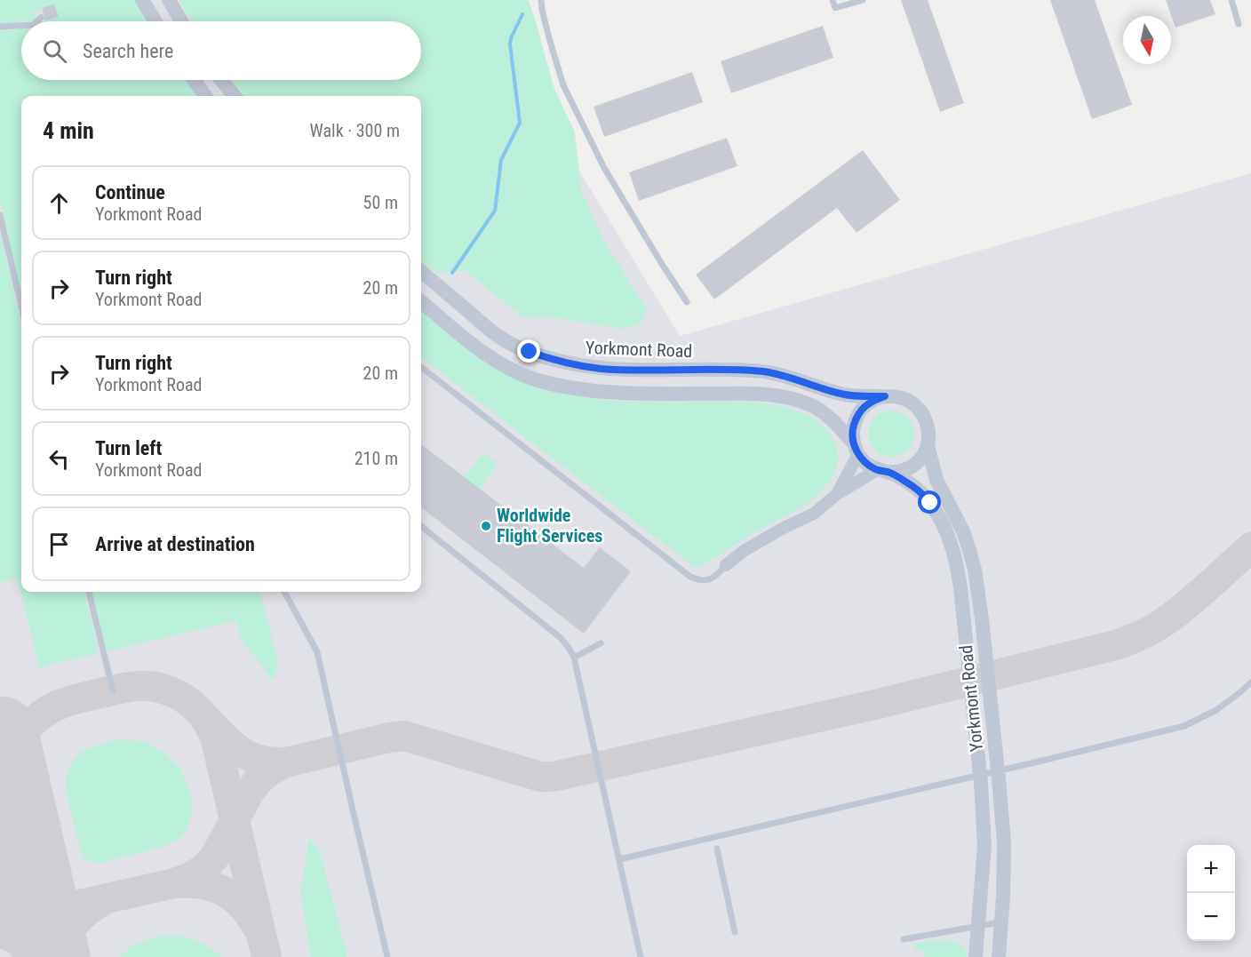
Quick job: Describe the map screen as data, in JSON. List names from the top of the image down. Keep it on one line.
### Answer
{"streets":{"street":["Yorkmont Road"]},"places":["Worldwide Flight Services"],"north":"bottom","page":{"search":"Search here","heading":["4 min","Walk · 300 m"],"list":[["Continue","Yorkmont Road","50 m"],["Turn right","Yorkmont Road","20 m"],["Turn right","Yorkmont Road","20 m"],["Turn left","Yorkmont Road","210 m"],"Arrive at destination"],"map_buttons":["+","−"]}}
